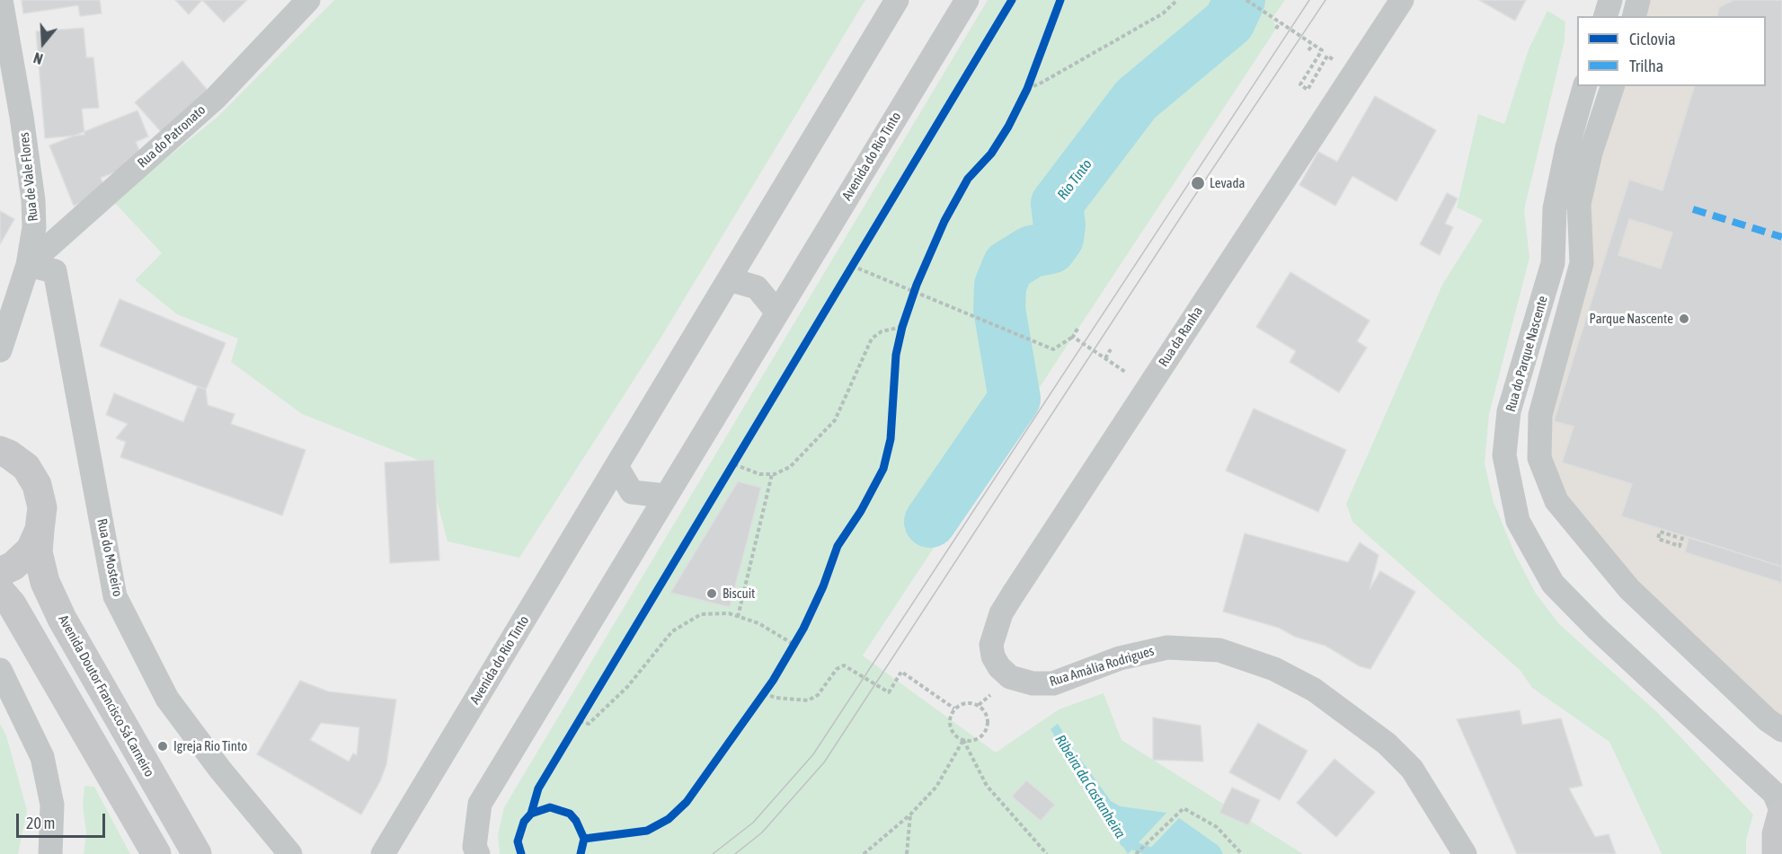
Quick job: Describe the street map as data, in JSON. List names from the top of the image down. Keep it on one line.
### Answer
{"streets":{"main road":["Avenida Doutor Francisco Sá Carneiro"],"street":["Rua do Patronato","Avenida do Rio Tinto","Rua de Vale Flores","Rua da Ranha","Rua do Parque Nascente","Rua do Mosteiro","Rua Amália Rodrigues"]},"crossings":[["Rua do Patronato","Rua de Vale Flores"],["Rua do Patronato","Rua do Mosteiro"],["Rua de Vale Flores","Rua do Mosteiro"],["Rua da Ranha","Rua Amália Rodrigues"]],"water":["Rio Tinto","Ribeira da Castanheira"],"places":["Levada","Parque Nascente","Biscuit","Igreja Rio Tinto"],"legend":["Ciclovia","Trilha"],"scale_bar":"20 m","north":"bottom"}
